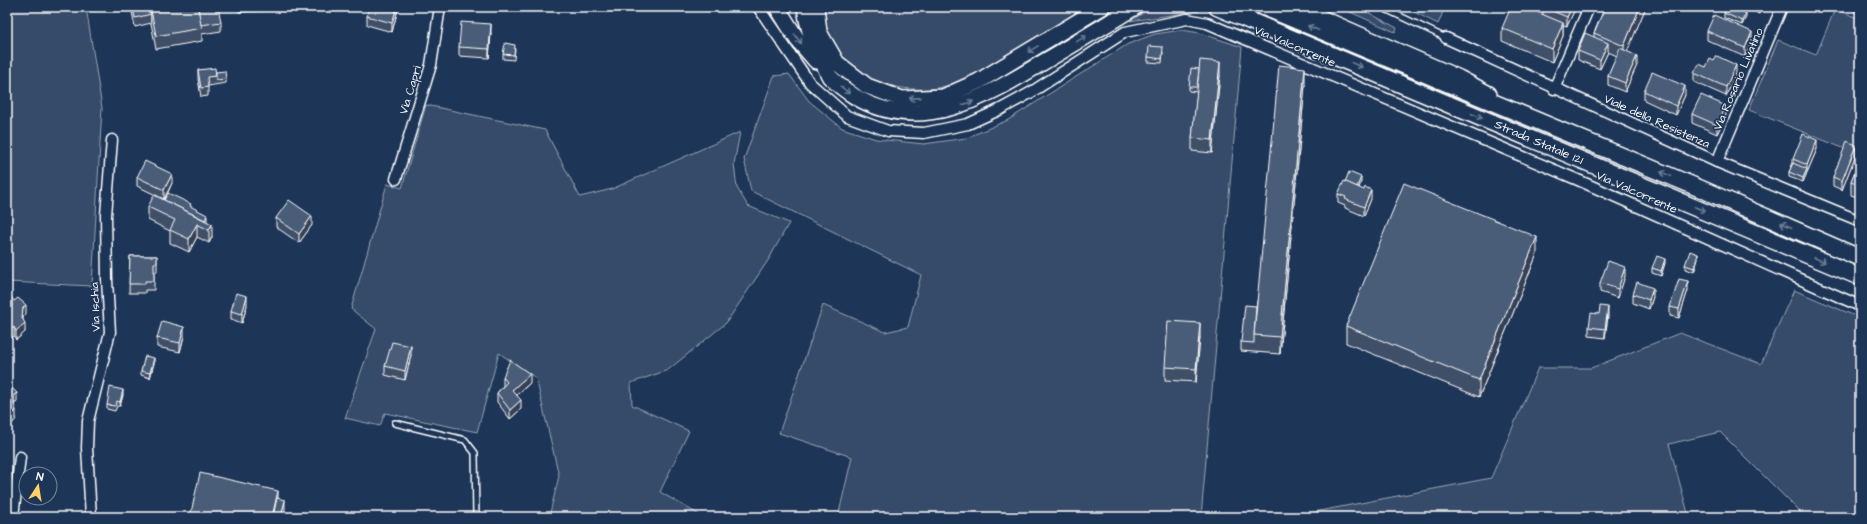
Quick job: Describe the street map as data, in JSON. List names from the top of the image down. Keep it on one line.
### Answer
{"streets":{"main road":["Strada Statale 121"],"street":["Via Valcorrente","Via Rosario Livatino","Via Capri","Viale della Resistenza","Via Ischia"]},"crossings":[["Via Rosario Livatino","Viale della Resistenza"]],"north":"top"}
